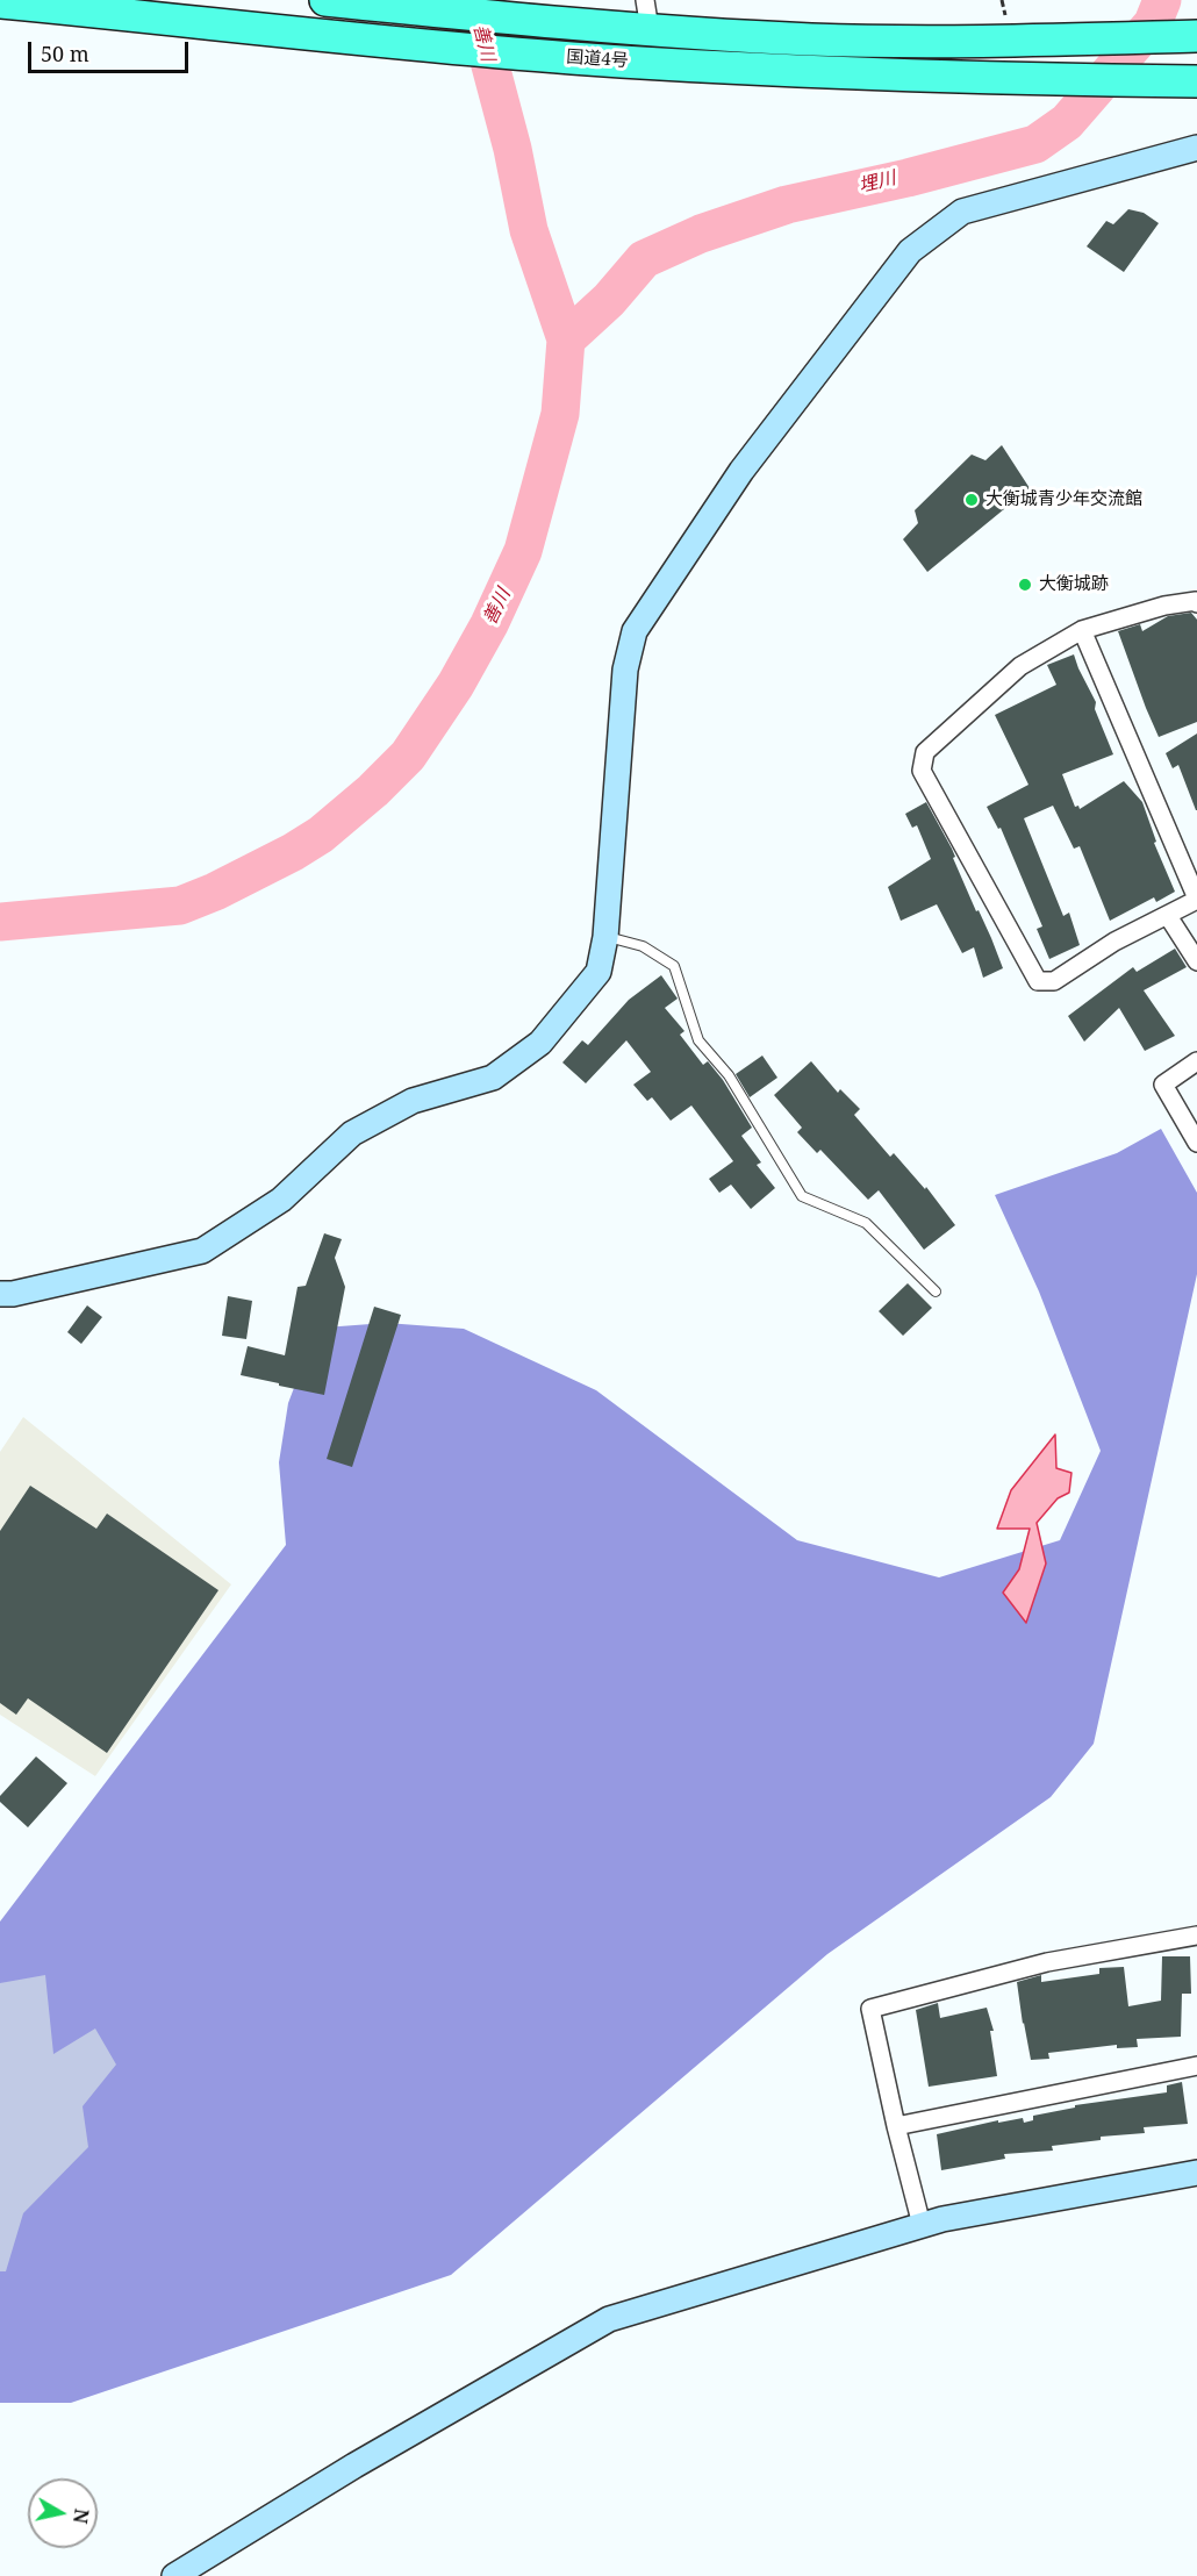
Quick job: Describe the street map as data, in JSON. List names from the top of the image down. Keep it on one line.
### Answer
{"streets":{"highway":["国道4号"]},"water":["善川","埋川"],"places":["大衡城青少年交流館","大衡城跡"],"scale_bar":"50 m","north":"right"}
